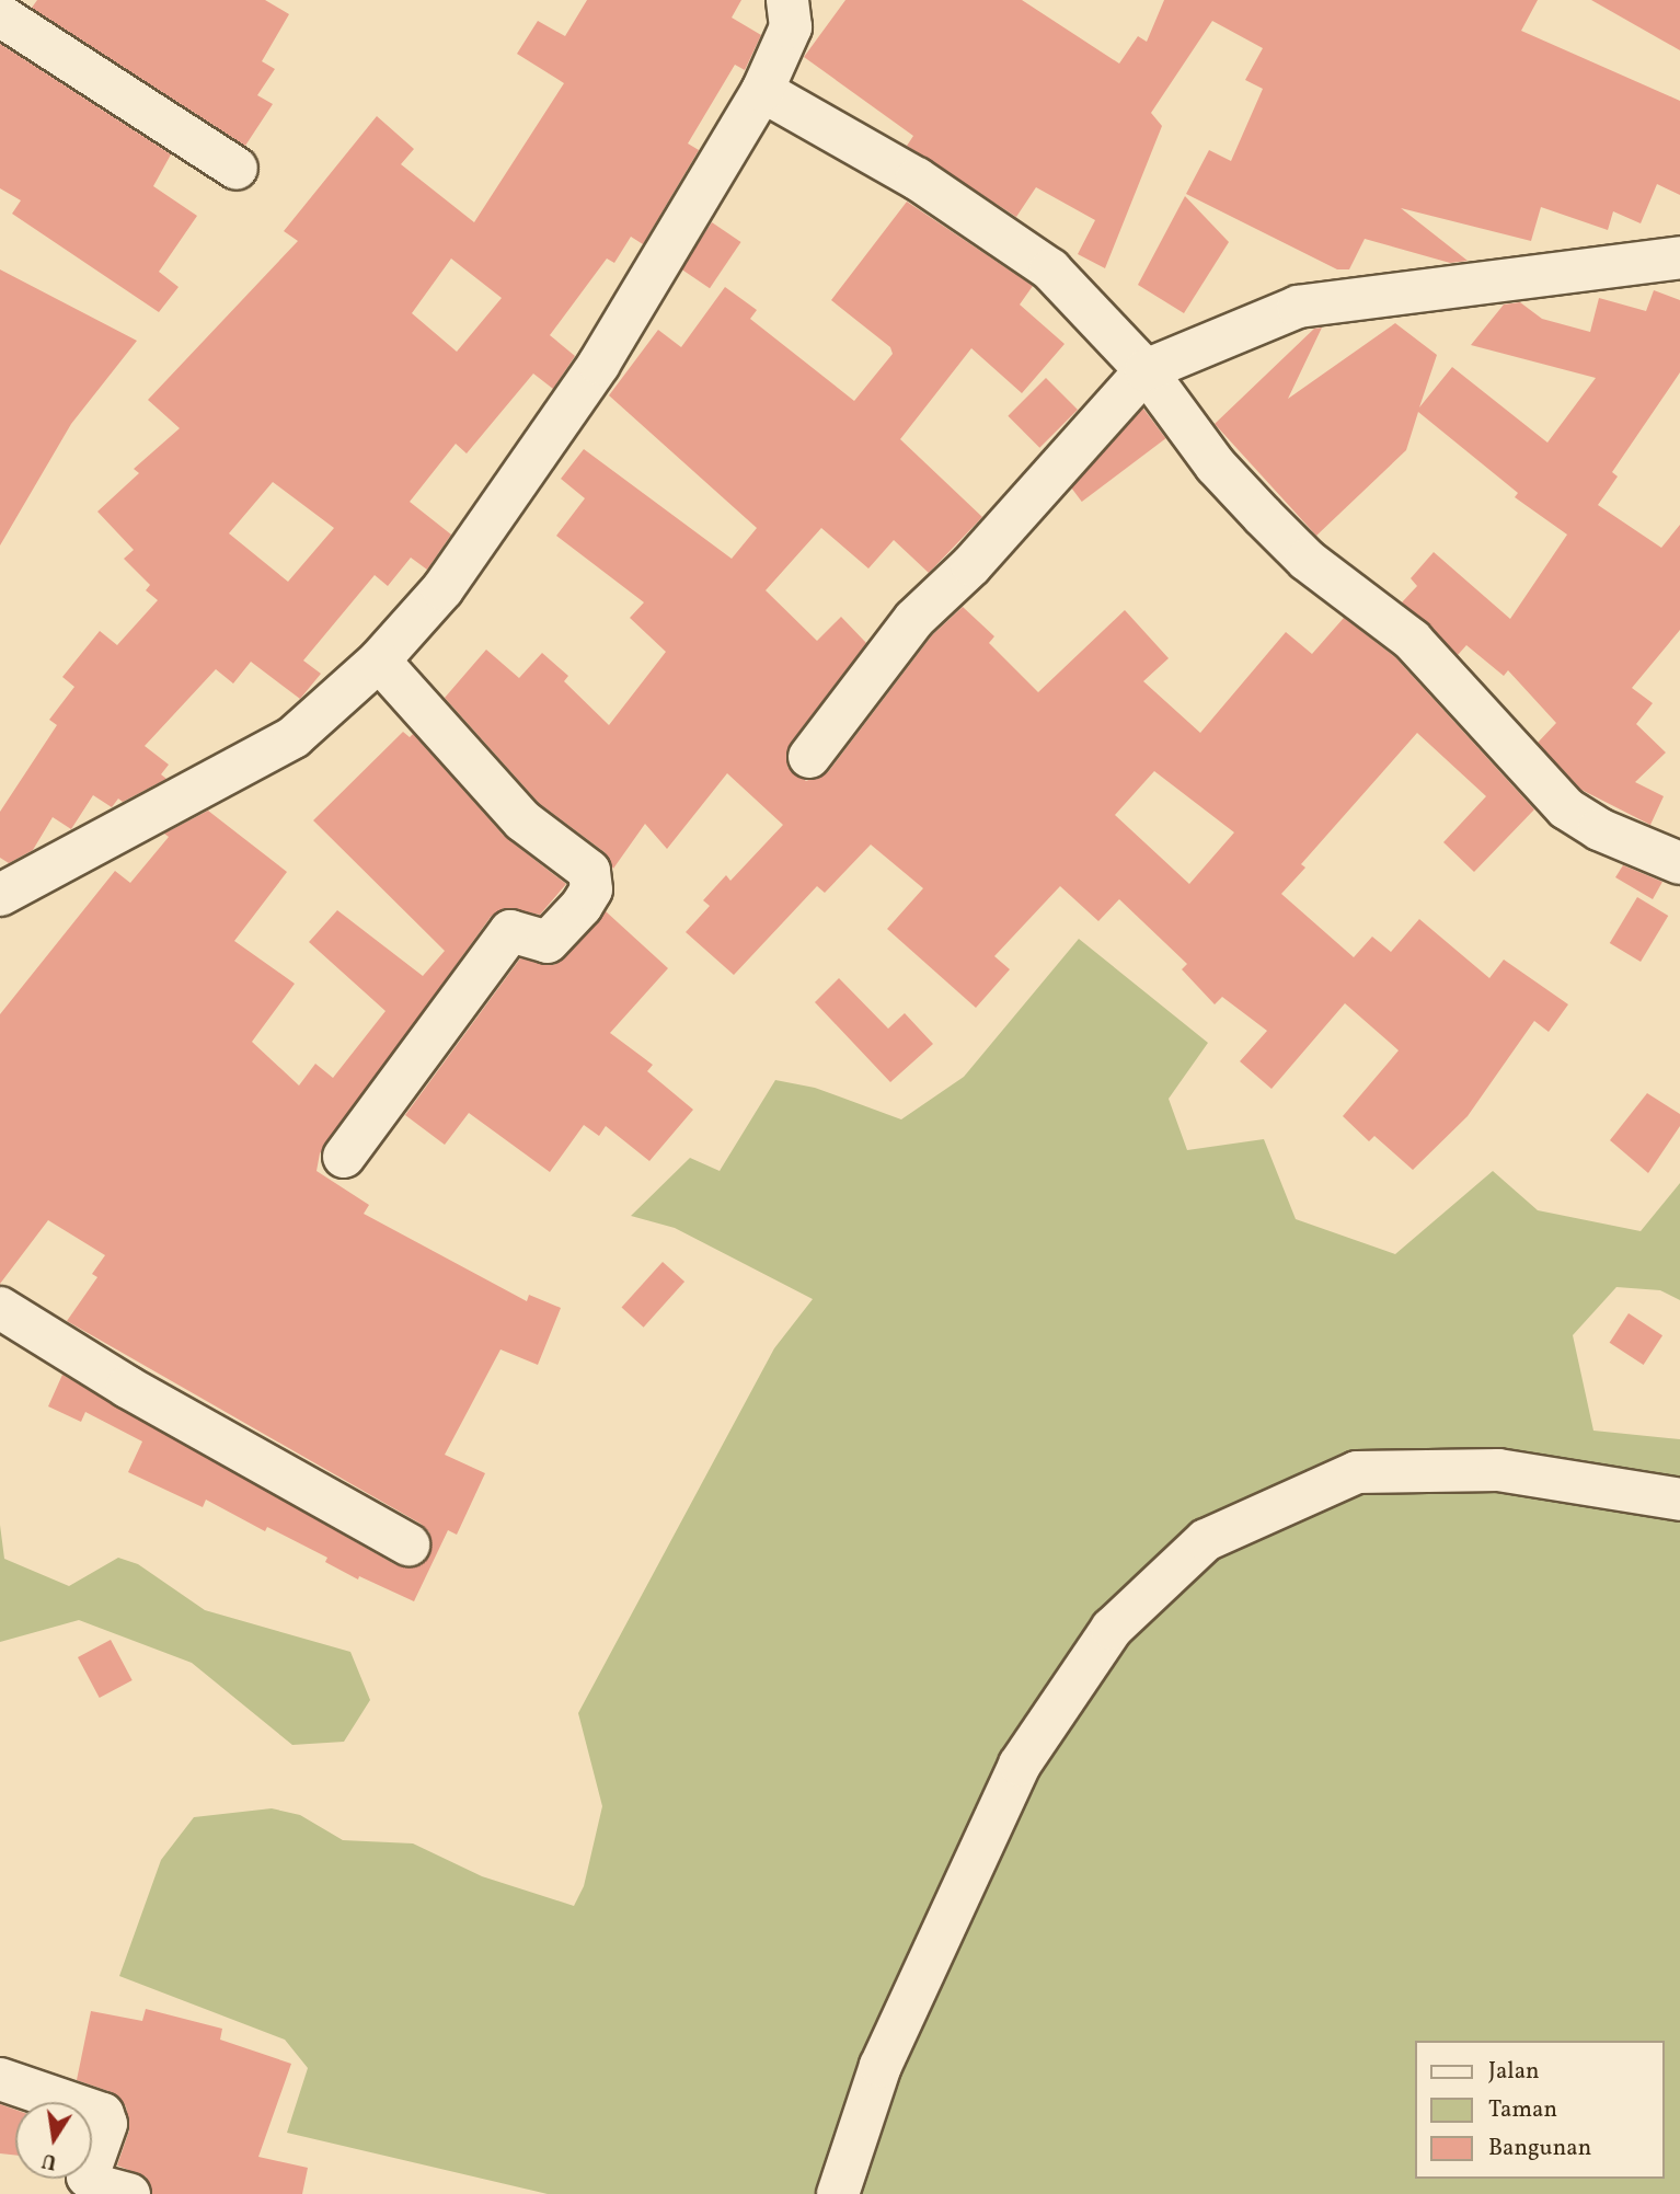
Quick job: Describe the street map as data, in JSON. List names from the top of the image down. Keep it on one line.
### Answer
{"legend":["Jalan","Taman","Bangunan"],"north":"bottom"}
